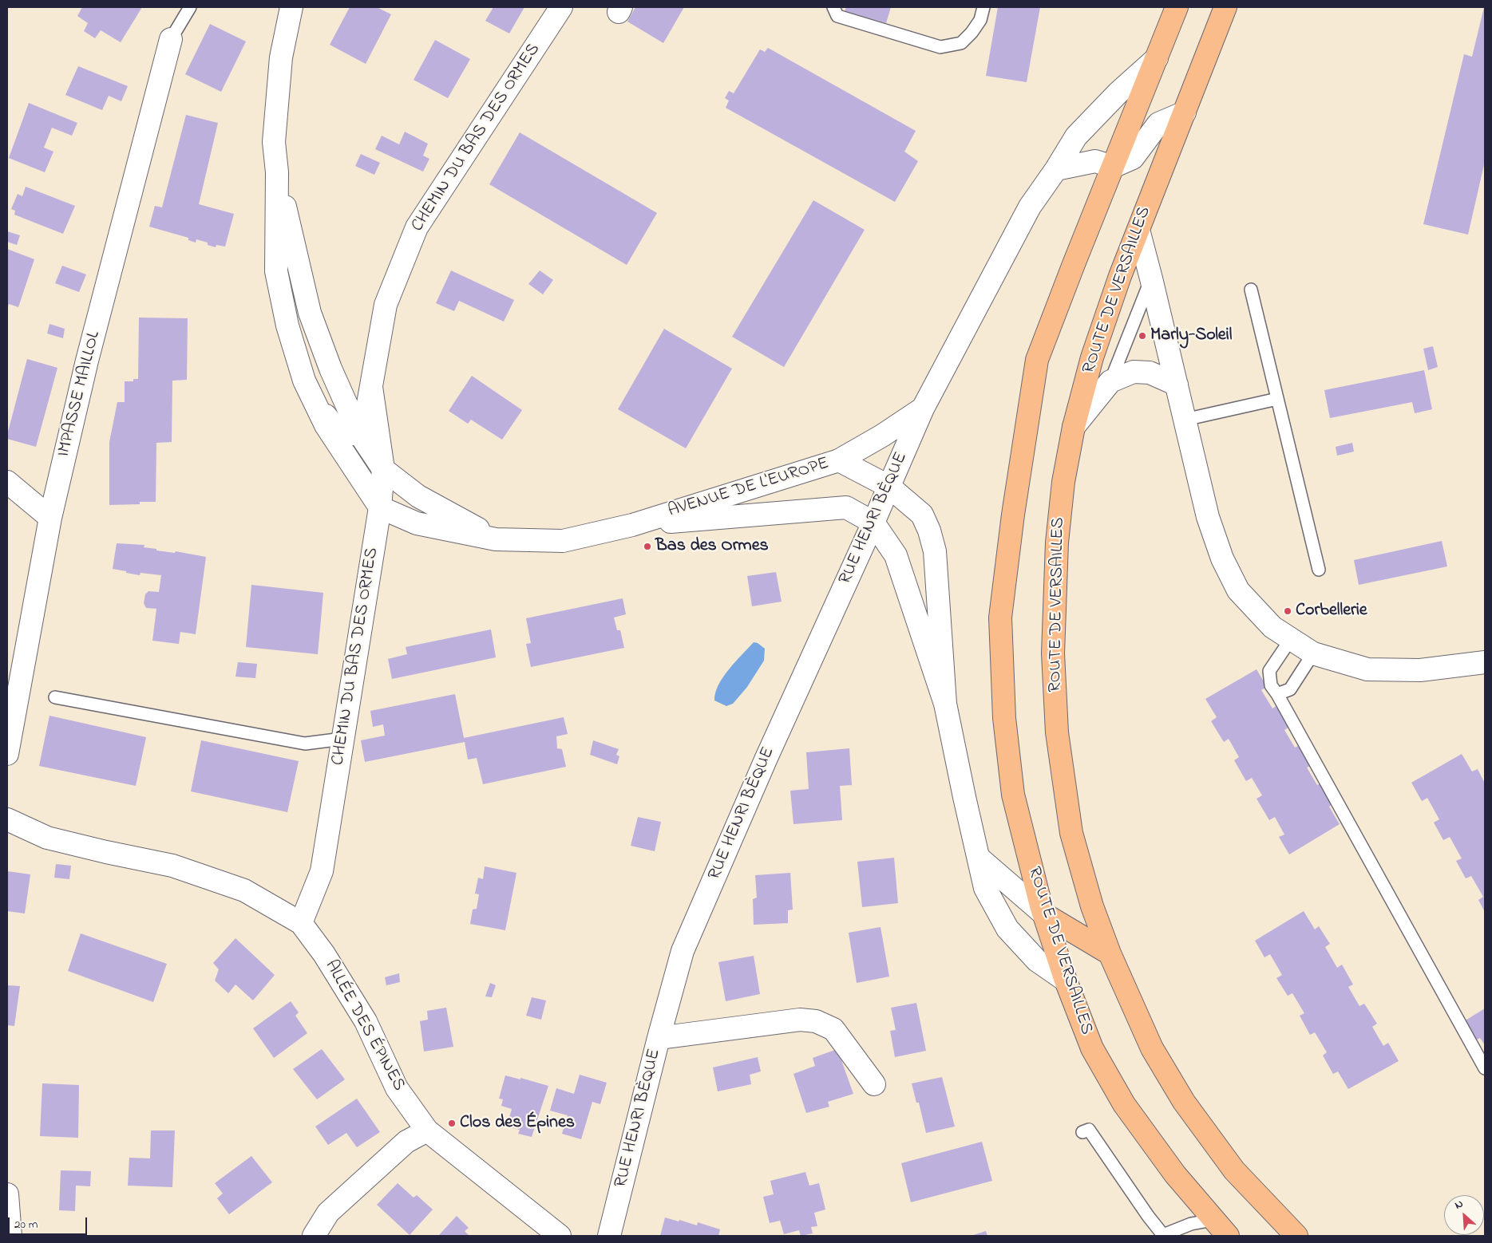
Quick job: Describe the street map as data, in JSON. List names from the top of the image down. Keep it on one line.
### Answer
{"streets":{"main road":["ROUTE DE VERSAILLES"],"street":["CHEMIN DU BAS DES ORMES","IMPASSE MAILLOL","AVENUE DE L'EUROPE","RUE HENRI BÈQUE","ALLÉE DES ÉPINES"]},"crossings":[["CHEMIN DU BAS DES ORMES","AVENUE DE L'EUROPE"],["CHEMIN DU BAS DES ORMES","ALLÉE DES ÉPINES"],["ROUTE DE VERSAILLES","AVENUE DE L'EUROPE"],["ROUTE DE VERSAILLES","RUE HENRI BÈQUE"],["AVENUE DE L'EUROPE","RUE HENRI BÈQUE"]],"places":["Marly-Soleil","Bas des Ormes","Corbellerie","Clos des Épines"],"scale_bar":"20 m","north":"top left"}
